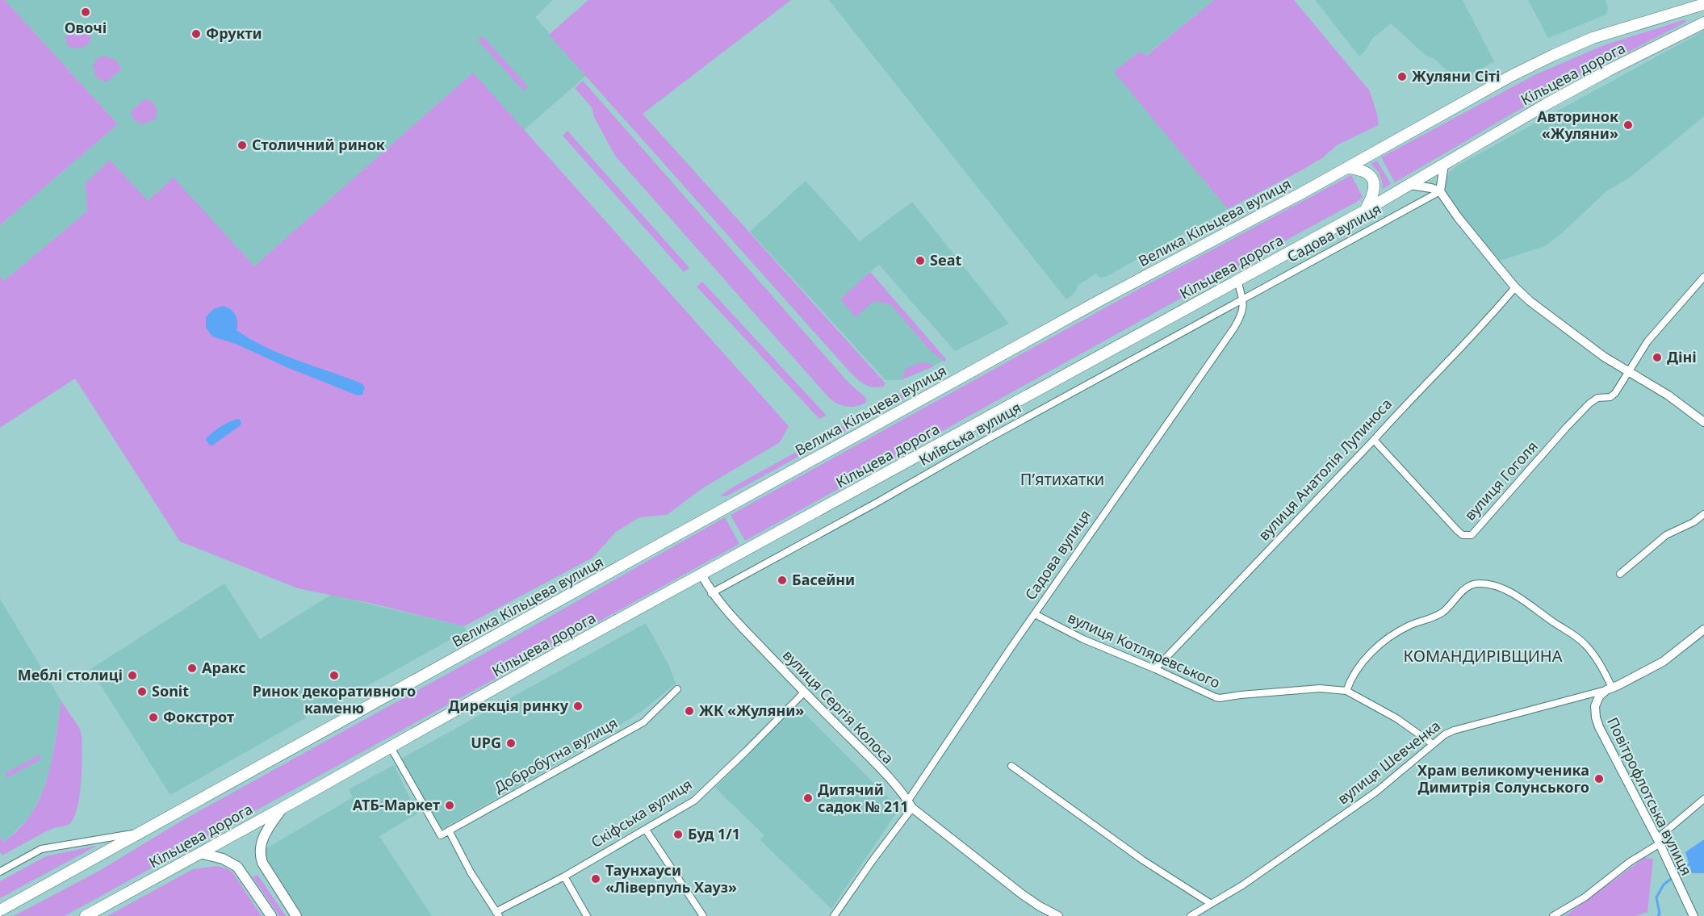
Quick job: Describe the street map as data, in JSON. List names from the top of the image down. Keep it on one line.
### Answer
{"streets":{"highway":["Кільцева дорога","Велика Кільцева вулиця"],"street":["Садова вулиця","Київська вулиця","вулиця Анатолія Лупиноса","вулиця Гоголя","вулиця Котляревського","вулиця Сергія Колоса","Добробутна вулиця","вулиця Шевченка","Повітрофлотська вулиця","Скіфська вулиця"]},"crossings":[["Кільцева дорога","Велика Кільцева вулиця"],["Кільцева дорога","вулиця Сергія Колоса"],["Кільцева дорога","Добробутна вулиця"],["Садова вулиця","Київська вулиця"],["Садова вулиця","вулиця Котляревського"],["Садова вулиця","вулиця Сергія Колоса"],["Київська вулиця","вулиця Сергія Колоса"],["вулиця Анатолія Лупиноса","вулиця Гоголя"],["вулиця Анатолія Лупиноса","вулиця Котляревського"],["вулиця Котляревського","вулиця Шевченка"],["вулиця Сергія Колоса","Скіфська вулиця"],["вулиця Шевченка","Повітрофлотська вулиця"]],"districts":["Пʼятихатки","КОМАНДИРІВЩИНА"],"places":["Овочі","Фрукти","Жуляни Сіті","Авторинок «Жуляни»","Столичний ринок","Seat","Діні","Басейни","Аракс","Меблі столиці","Ринок декоративного каменю","Sonit","Дирекція ринку","ЖК «Жуляни»","Фокстрот","UPG","Храм великомученика Димитрія Солунського","Дитячий садок № 211","АТБ-Маркет","Буд 1/1","Таунхауси «Ліверпуль Хауз»"]}
